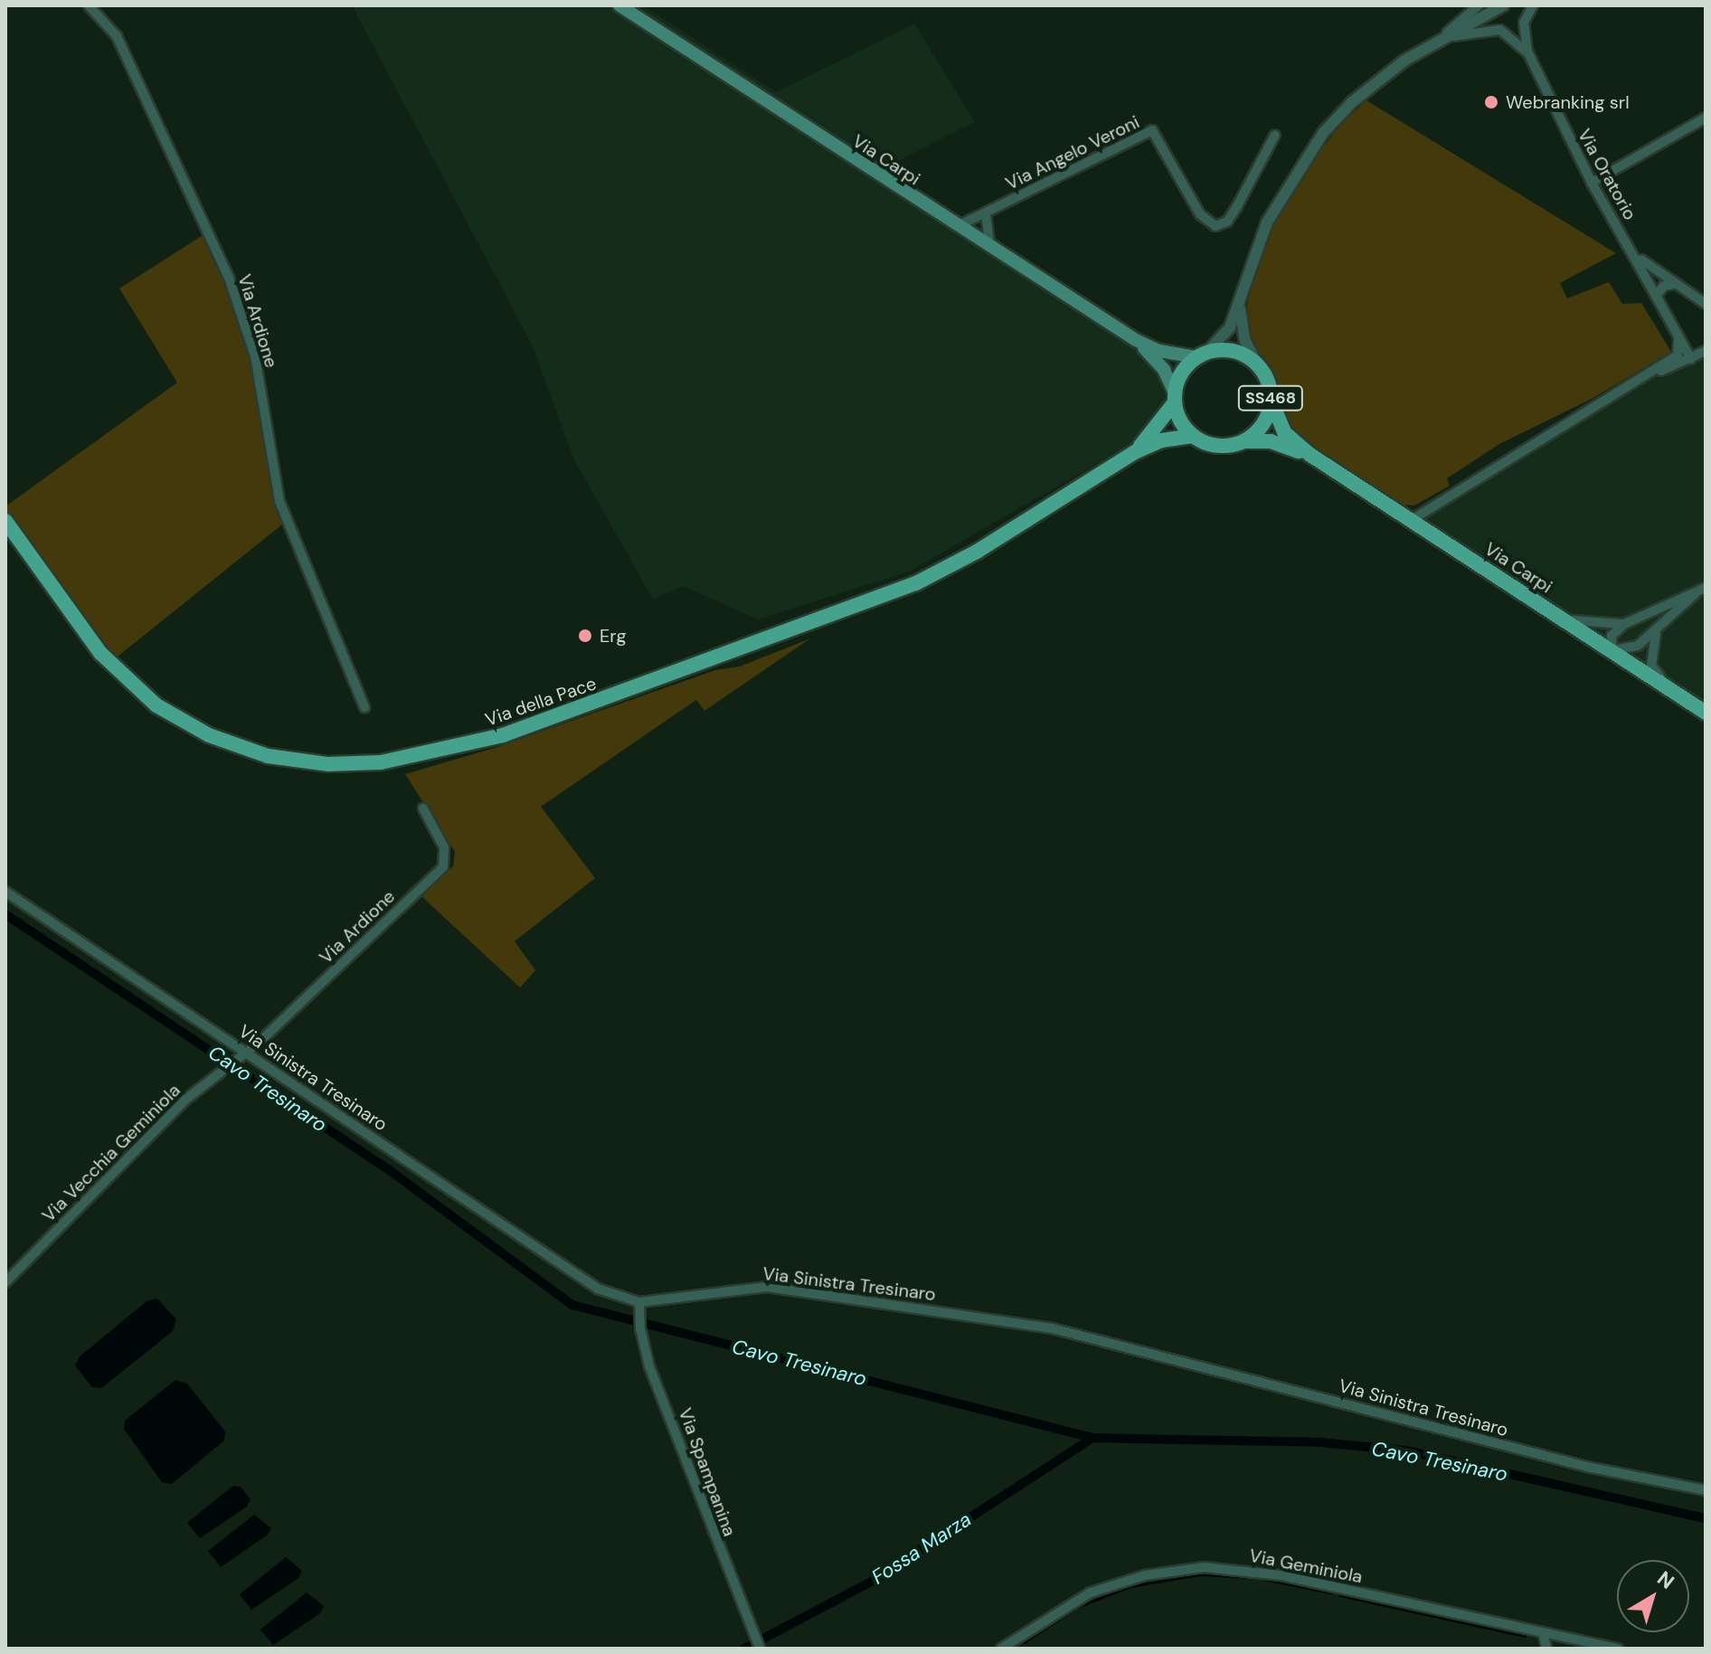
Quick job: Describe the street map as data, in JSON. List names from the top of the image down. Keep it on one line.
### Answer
{"streets":{"main road":["Via Carpi","SS468","Via della Pace"],"street":["Via Angelo Veroni","Via Oratorio","Via Ardione","Via Sinistra Tresinaro","Via Vecchia Geminiola","Via Spampanina","Via Geminiola"]},"crossings":[["Via Angelo Veroni","Via Carpi"],["Via Carpi","SS468"],["Via Carpi","Via della Pace"],["Via Ardione","Via Sinistra Tresinaro"],["Via Ardione","Via Vecchia Geminiola"],["SS468","Via della Pace"],["Via Sinistra Tresinaro","Via Vecchia Geminiola"],["Via Sinistra Tresinaro","Via Spampanina"]],"water":["Cavo Tresinaro","Fossa Marza"],"places":["Webranking srl","Erg"],"north":"top right"}
